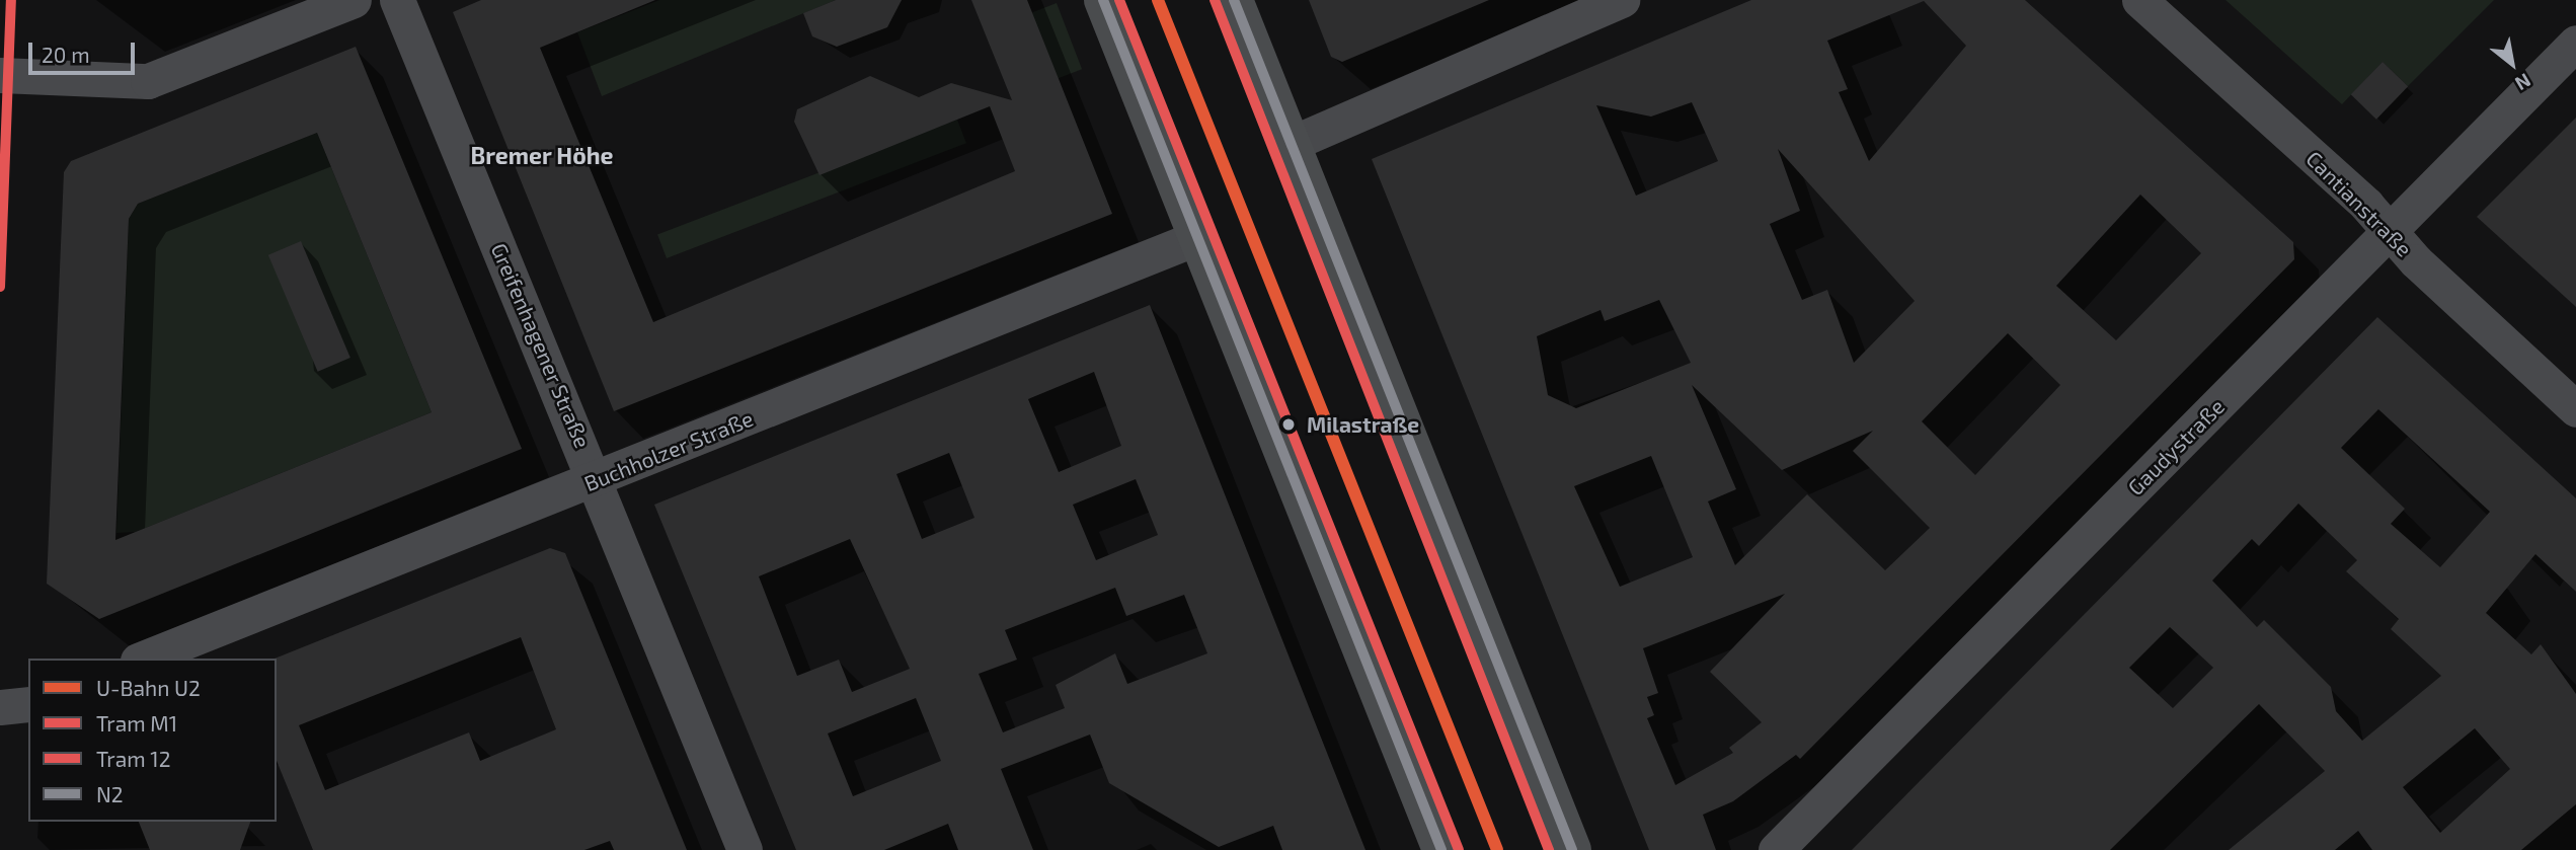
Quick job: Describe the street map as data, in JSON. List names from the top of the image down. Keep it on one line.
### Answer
{"streets":{"street":["Cantianstraße","Greifenhagener Straße","Gaudystraße","Buchholzer Straße"]},"crossings":[["Cantianstraße","Gaudystraße"],["Greifenhagener Straße","Buchholzer Straße"]],"districts":["Bremer Höhe"],"places":["Milastraße"],"lines":["metro line U2","tram line M1","tram line 12","transit line N2"],"legend":["U-Bahn U2","Tram M1","Tram 12","N2"],"scale_bar":"20 m","north":"bottom right"}
